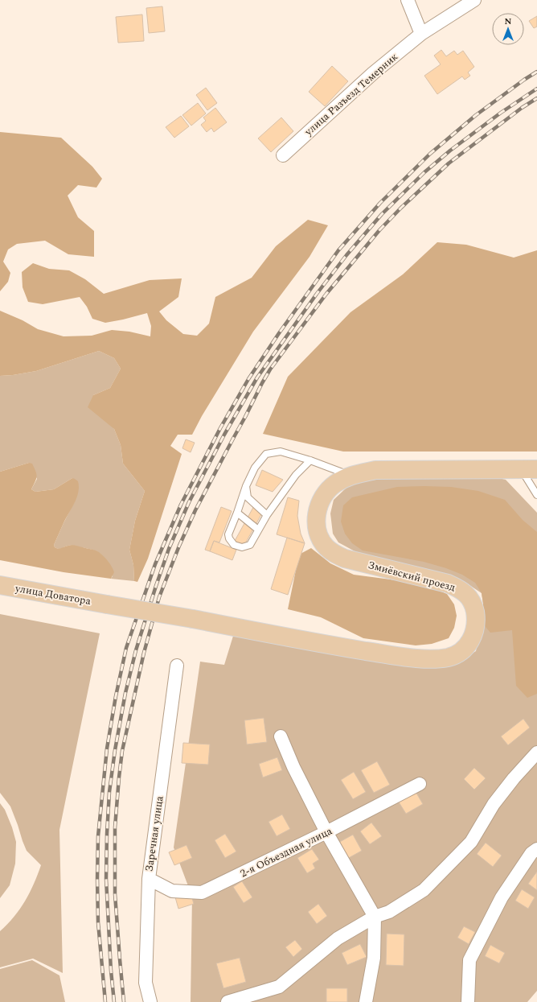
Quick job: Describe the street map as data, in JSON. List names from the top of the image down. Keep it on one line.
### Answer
{"streets":{"main road":["Змиёвский проезд","улица Доватора"],"street":["улица Разъезд Темерник","Заречная улица","2-я Объездная улица"]},"crossings":[["Змиёвский проезд","улица Доватора"],["Заречная улица","2-я Объездная улица"]],"north":"top"}
